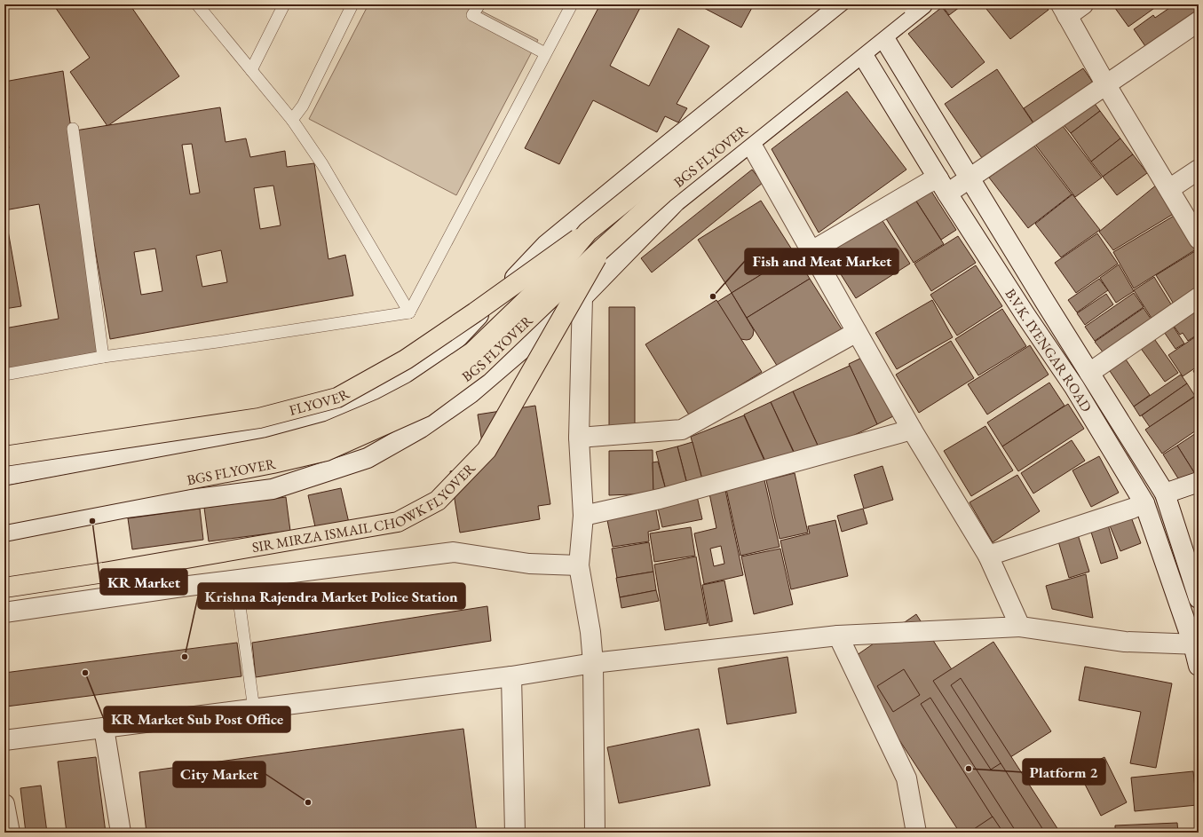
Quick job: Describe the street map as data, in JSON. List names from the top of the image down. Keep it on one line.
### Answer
{"streets":{"main road":["BGS FLYOVER","FLYOVER","SIR MIRZA ISMAIL CHOWK FLYOVER"],"street":["B.V.K. IYENGAR ROAD"]},"crossings":[["BGS FLYOVER","FLYOVER"],["BGS FLYOVER","SIR MIRZA ISMAIL CHOWK FLYOVER"]],"places":["Fish and Meat Market","KR Market","Krishna Rajendra Market Police Station","KR Market Sub Post Office","Platform 2","City Market"]}
